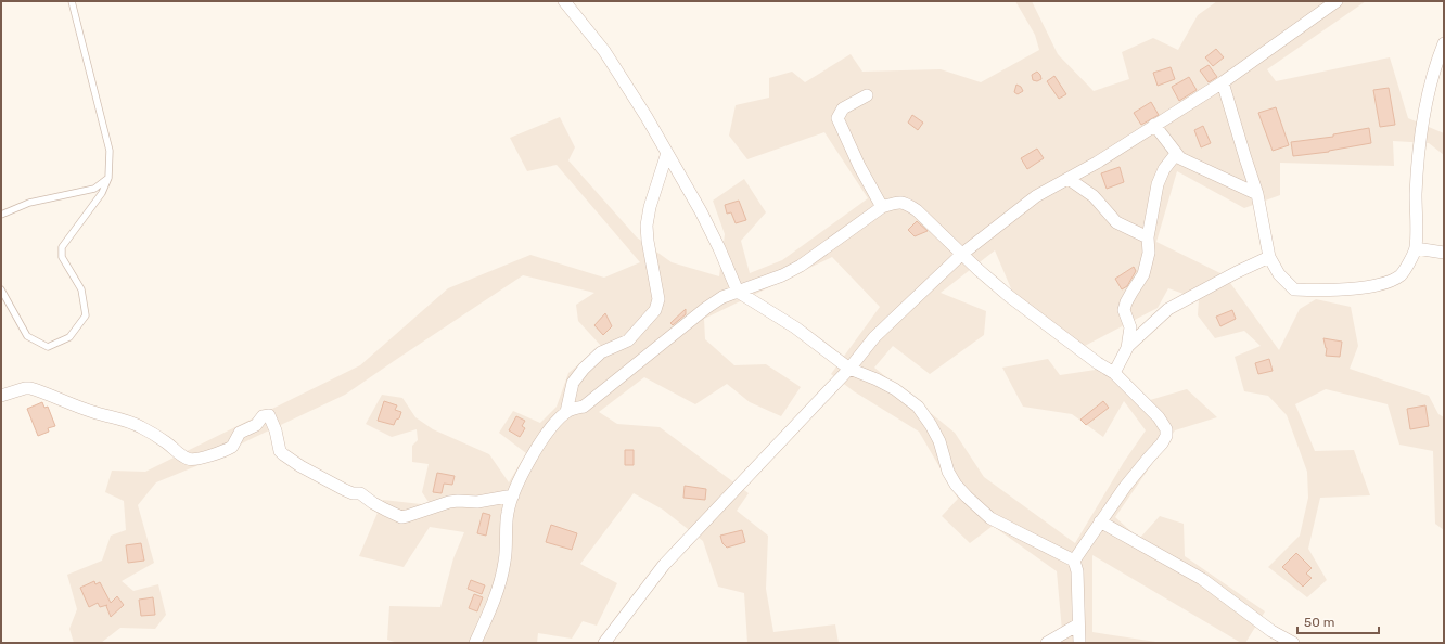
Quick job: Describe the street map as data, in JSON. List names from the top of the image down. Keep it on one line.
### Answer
{"scale_bar":"50 m"}
